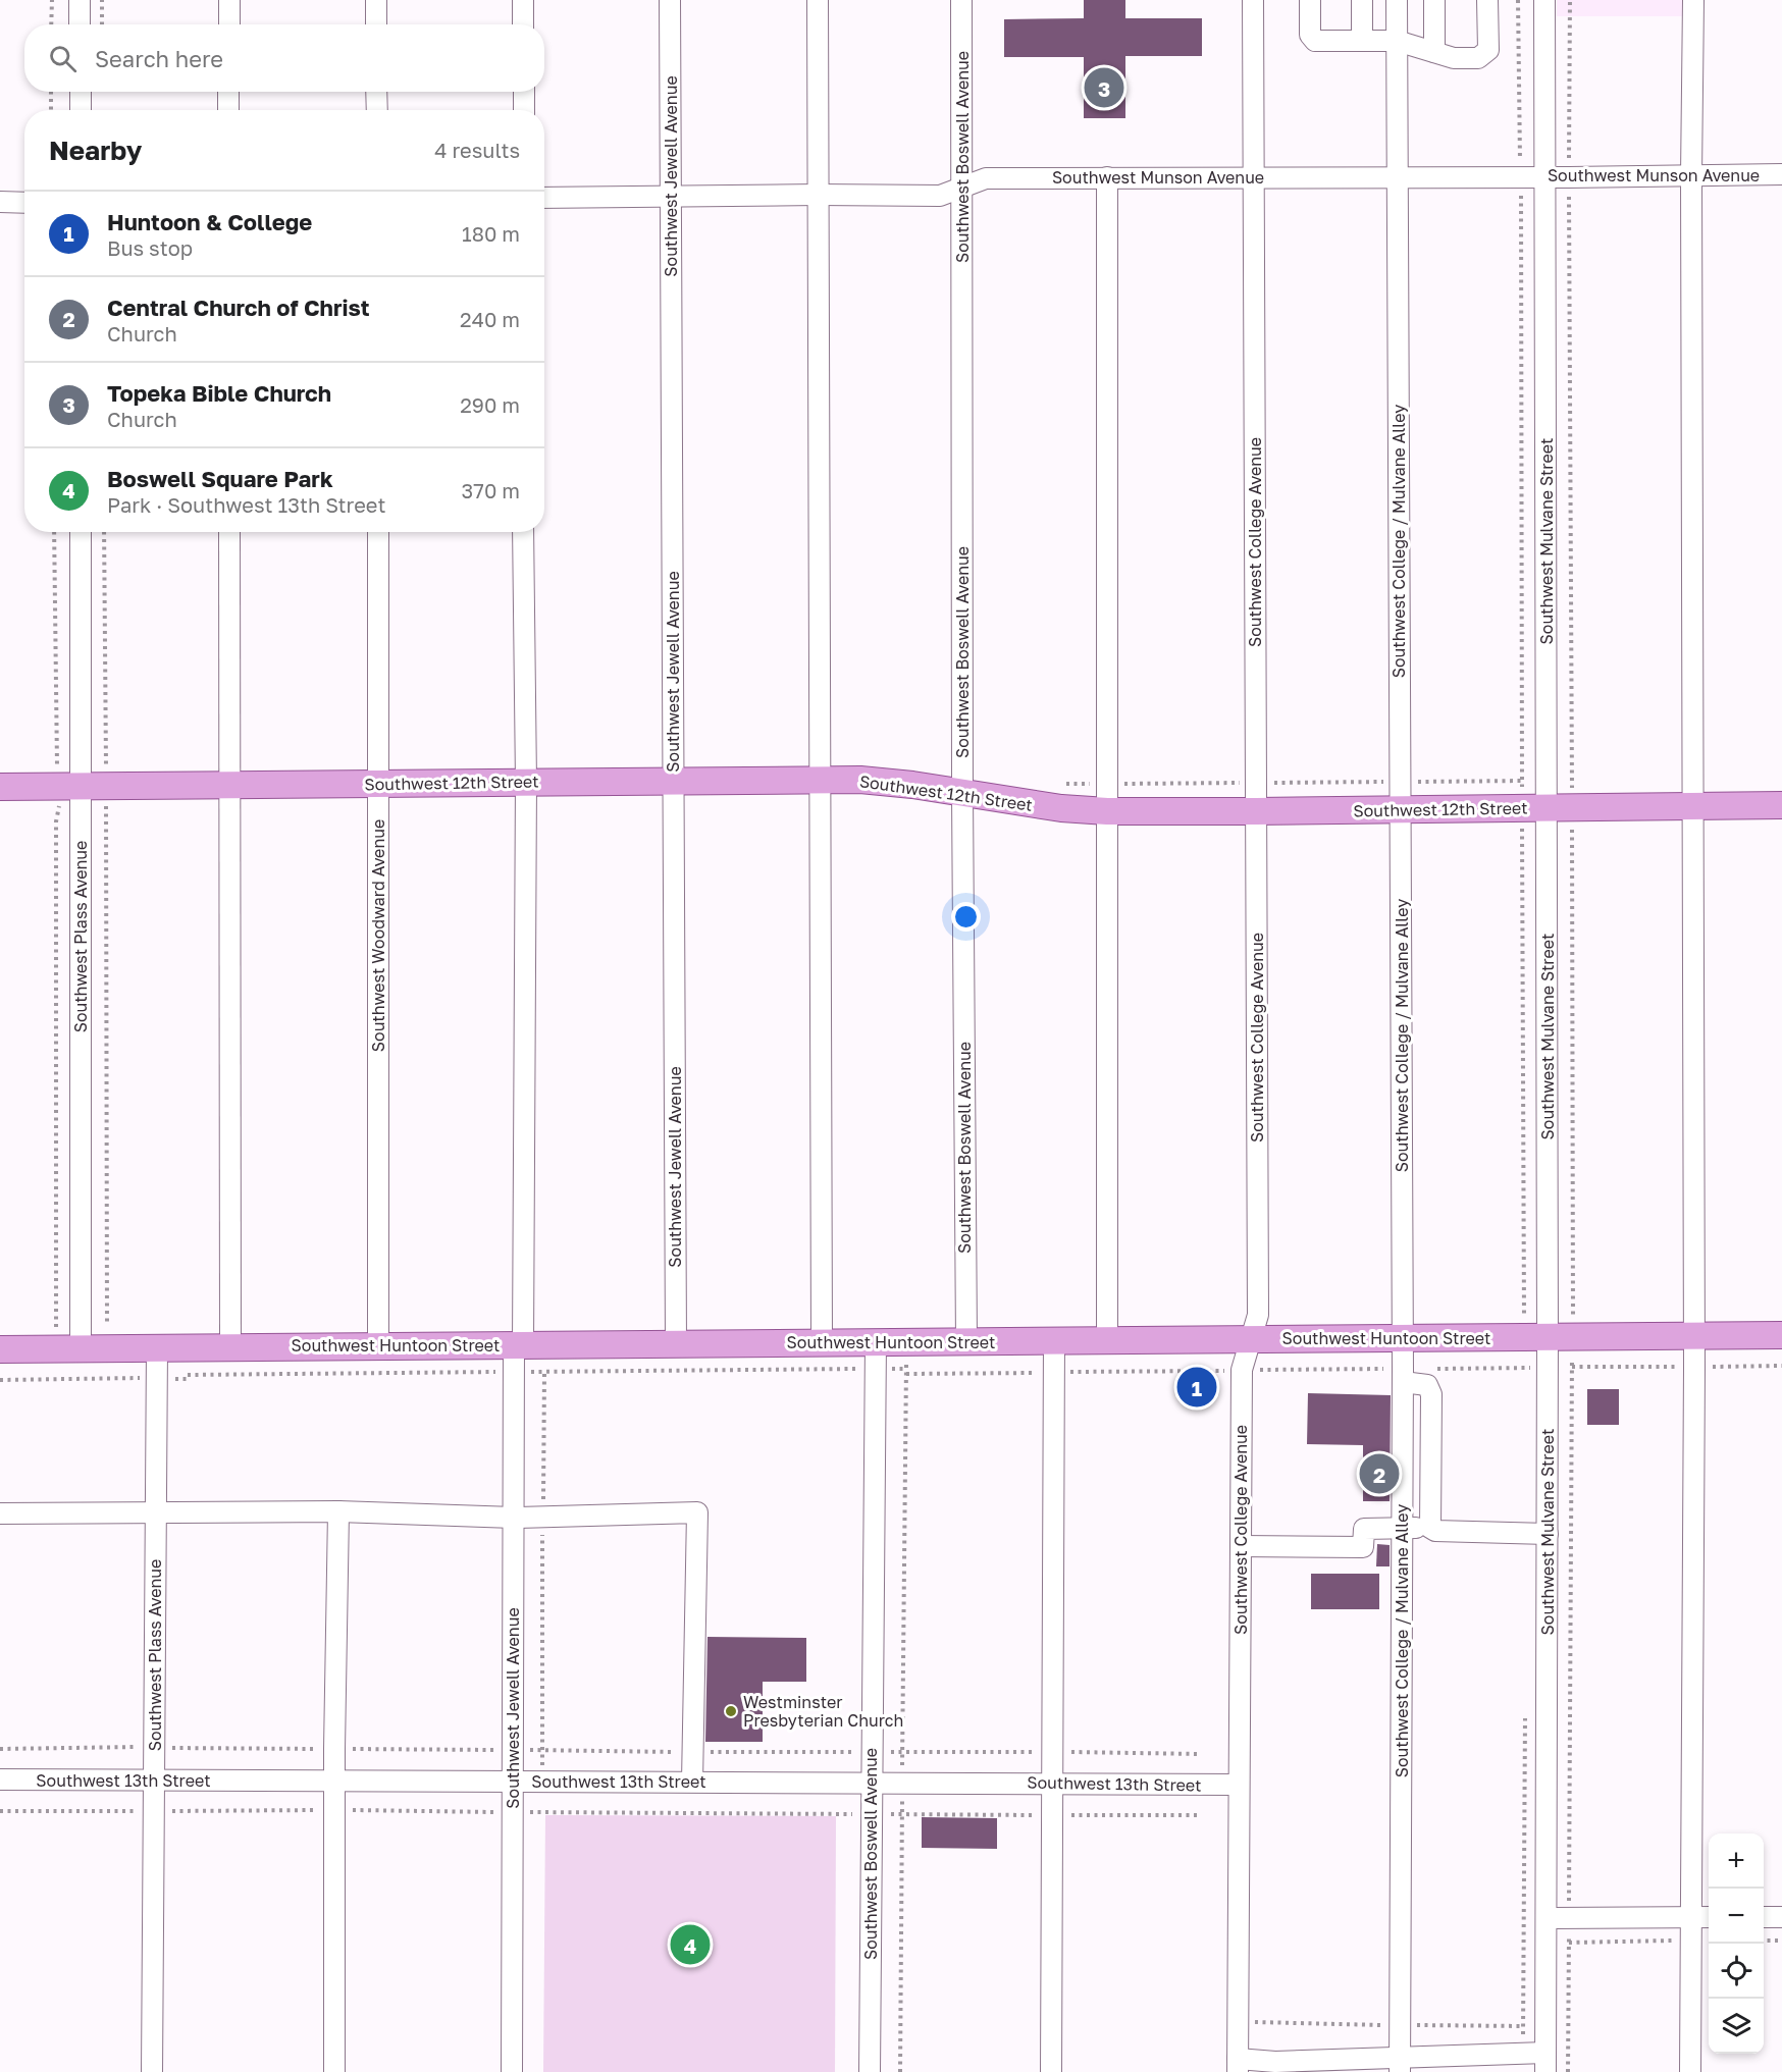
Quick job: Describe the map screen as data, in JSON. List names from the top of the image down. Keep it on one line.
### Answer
{"streets":{"main road":["Southwest 12th Street","Southwest Huntoon Street"],"street":["Southwest Boswell Avenue","Southwest Munson Avenue","Southwest Jewell Avenue","Southwest College / Mulvane Alley","Southwest Mulvane Street","Southwest College Avenue","Southwest Woodward Avenue","Southwest Plass Avenue","Southwest 13th Street"]},"crossings":[["Southwest Boswell Avenue","Southwest Munson Avenue"],["Southwest Boswell Avenue","Southwest 12th Street"],["Southwest Boswell Avenue","Southwest Huntoon Street"],["Southwest Boswell Avenue","Southwest 13th Street"],["Southwest Munson Avenue","Southwest Jewell Avenue"],["Southwest Munson Avenue","Southwest College / Mulvane Alley"],["Southwest Munson Avenue","Southwest Mulvane Street"],["Southwest Munson Avenue","Southwest College Avenue"],["Southwest Jewell Avenue","Southwest 12th Street"],["Southwest Jewell Avenue","Southwest Huntoon Street"],["Southwest Jewell Avenue","Southwest 13th Street"],["Southwest College / Mulvane Alley","Southwest 12th Street"],["Southwest College / Mulvane Alley","Southwest Huntoon Street"],["Southwest Mulvane Street","Southwest 12th Street"],["Southwest Mulvane Street","Southwest Huntoon Street"],["Southwest College Avenue","Southwest 12th Street"],["Southwest College Avenue","Southwest Huntoon Street"],["Southwest College Avenue","Southwest 13th Street"],["Southwest 12th Street","Southwest Woodward Avenue"],["Southwest 12th Street","Southwest Plass Avenue"],["Southwest Woodward Avenue","Southwest Huntoon Street"],["Southwest Plass Avenue","Southwest Huntoon Street"],["Southwest Plass Avenue","Southwest 13th Street"]],"places":["Westminster Presbyterian Church"],"page":{"search":"Search here","pins":["3","1","2","4"],"heading":["Nearby","4 results"],"list":[{"mark":"1","name":"Huntoon & College","note":"Bus stop","value":"180 m"},{"mark":"2","name":"Central Church of Christ","note":"Church","value":"240 m"},{"mark":"3","name":"Topeka Bible Church","note":"Church","value":"290 m"},{"mark":"4","name":"Boswell Square Park","note":"Park · Southwest 13th Street","value":"370 m"}],"map_buttons":["+","−"]}}
